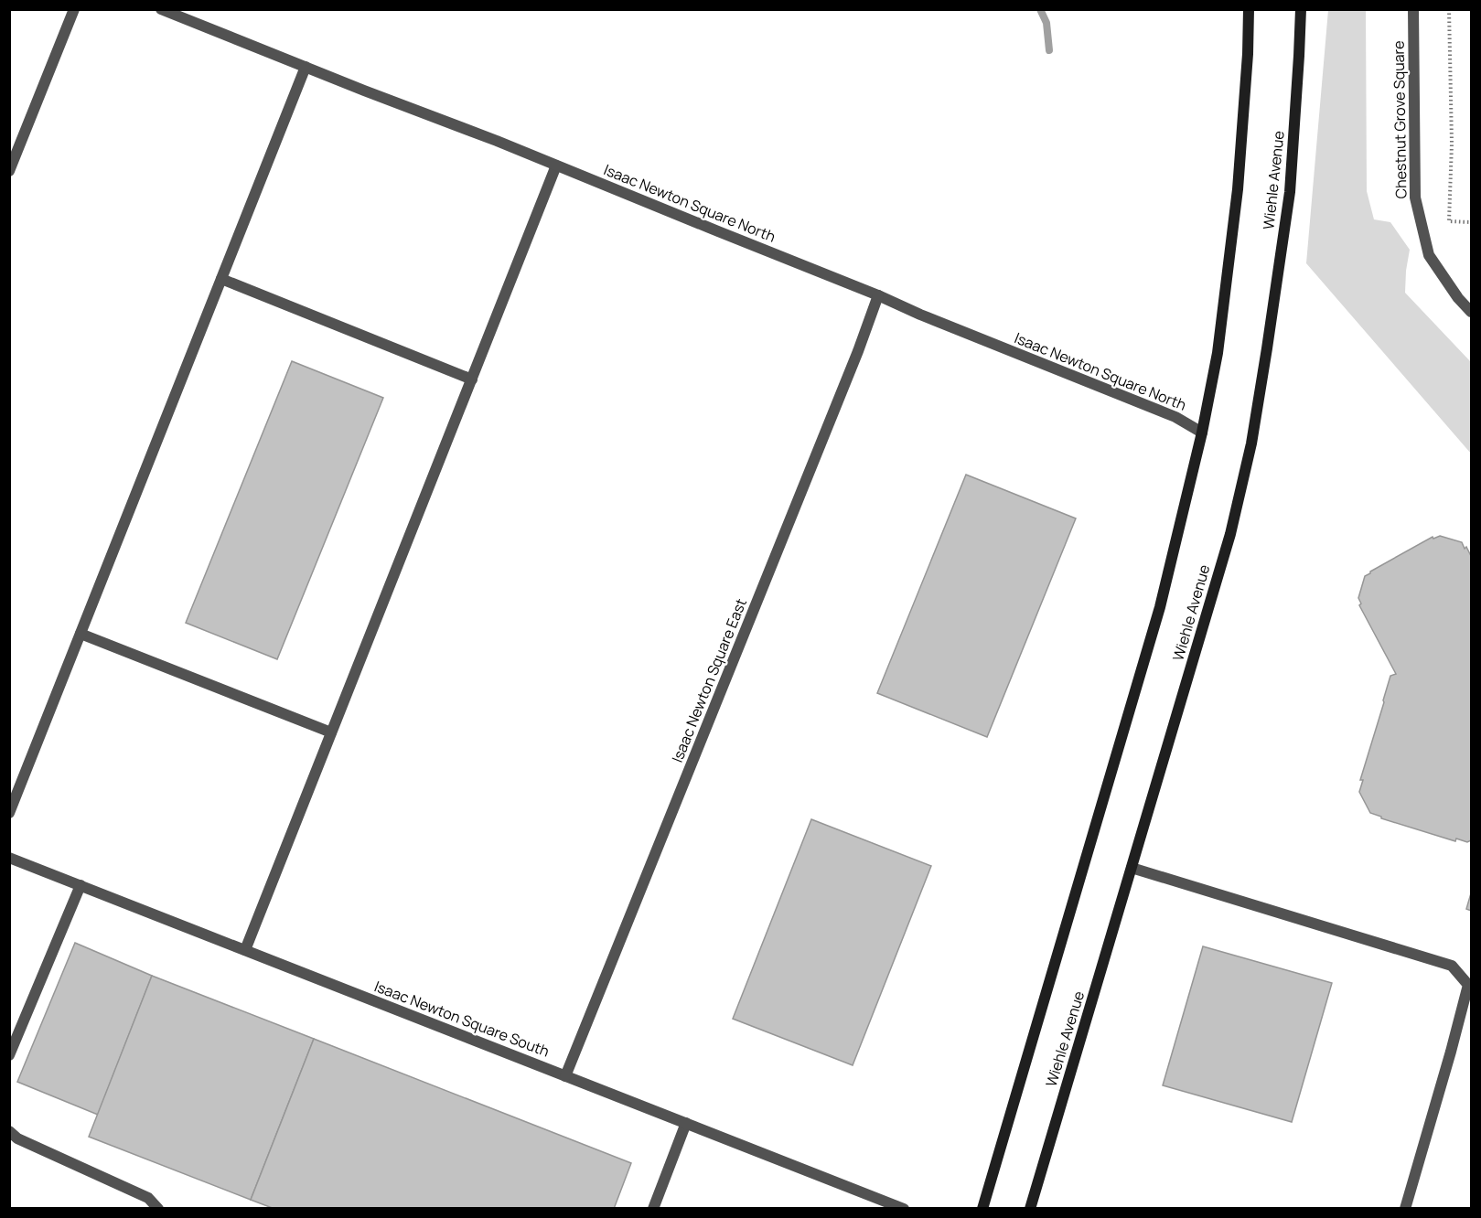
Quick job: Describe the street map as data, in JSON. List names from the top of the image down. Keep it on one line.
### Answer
{"streets":{"main road":["Wiehle Avenue"],"street":["Chestnut Grove Square","Isaac Newton Square North","Isaac Newton Square East","Isaac Newton Square South"]},"crossings":[["Wiehle Avenue","Isaac Newton Square North"],["Isaac Newton Square North","Isaac Newton Square East"],["Isaac Newton Square East","Isaac Newton Square South"]]}
